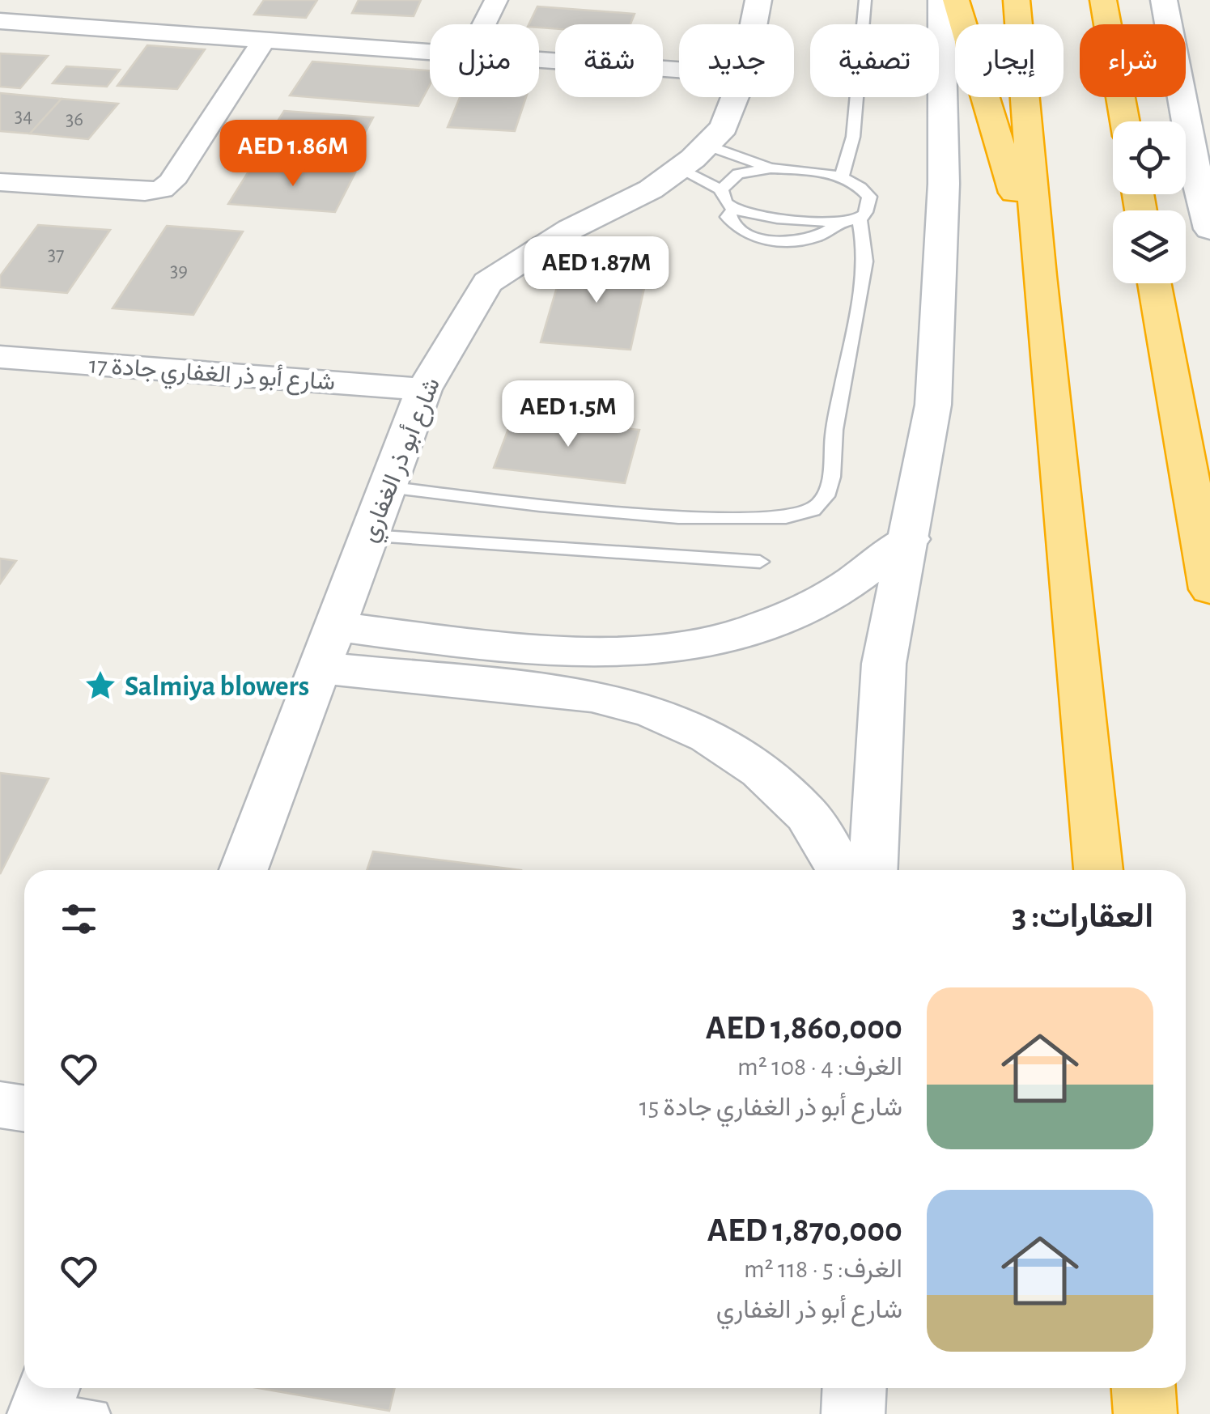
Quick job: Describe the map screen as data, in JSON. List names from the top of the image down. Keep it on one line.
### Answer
{"streets":{"street":["شارع أبو ذر الغفاري جادة 17","شارع أبو ذر الغفاري"]},"crossings":[["شارع أبو ذر الغفاري جادة 17","شارع أبو ذر الغفاري"]],"places":{"place":["Salmiya blowers"]},"house_numbers":["34","36","37","39"],"page":{"chip":["شراء","إيجار","تصفية","جديد","شقة","منزل"],"price":["AED 1.86M","AED 1.87M","AED 1.5M"],"heading":"العقارات: 3","list":[{"name":"AED 1,860,000","note":"الغرف: 4 · 108 m² · شارع أبو ذر الغفاري جادة 15"},{"name":"AED 1,870,000","note":"الغرف: 5 · 118 m² · شارع أبو ذر الغفاري"}]}}
